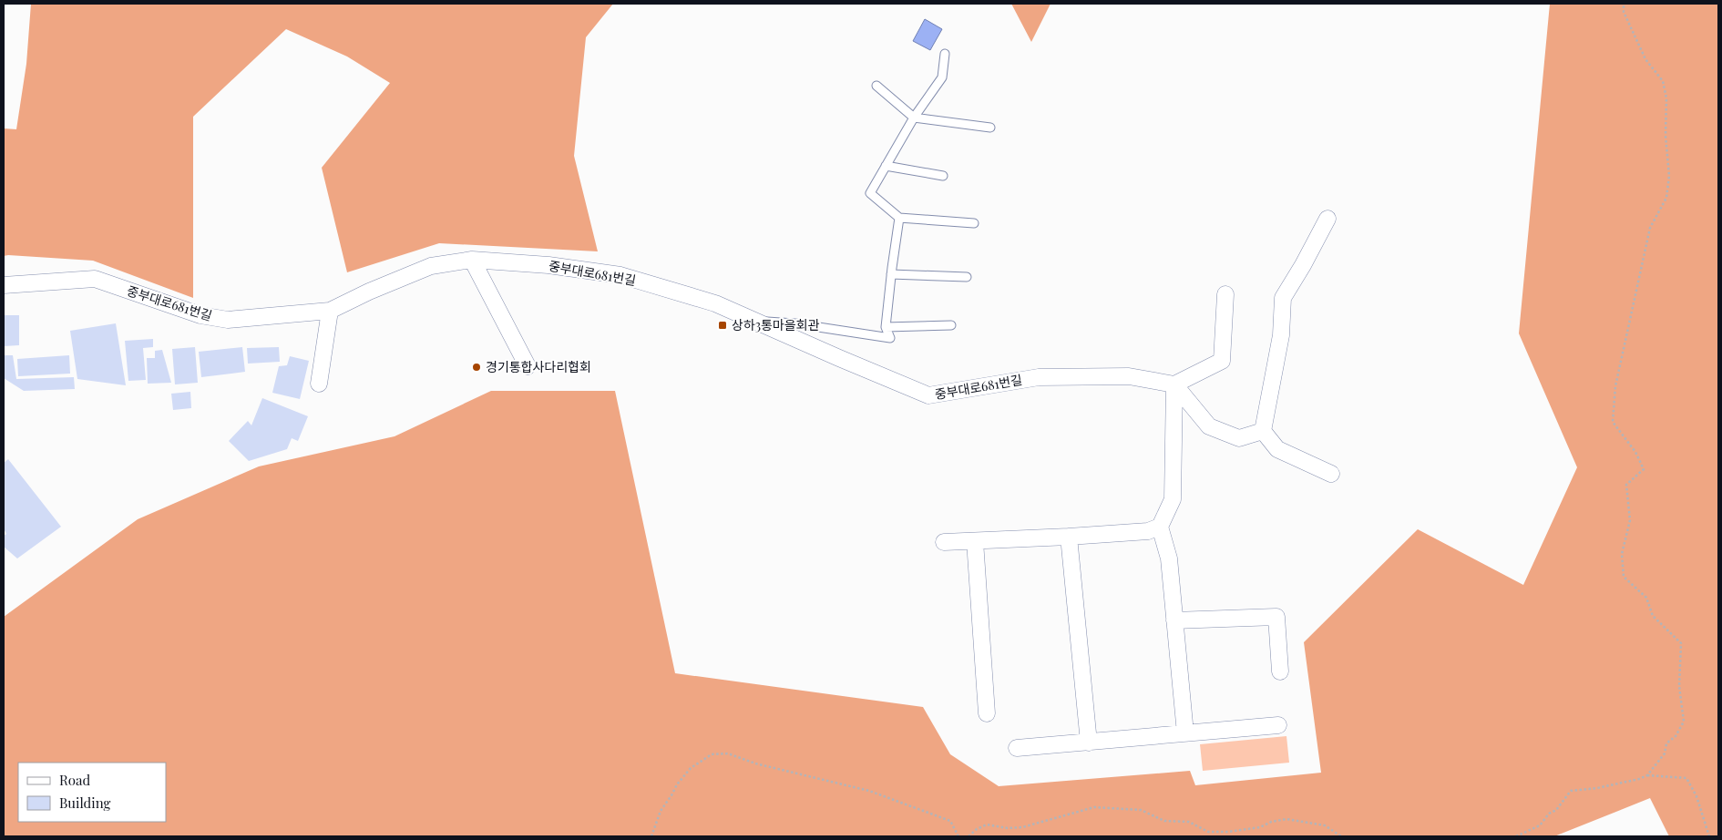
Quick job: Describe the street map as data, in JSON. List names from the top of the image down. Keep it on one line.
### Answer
{"streets":{"street":["중부대로681번길"]},"places":{"transit":["상하3통마을회관"],"other":["경기통합사다리협회"]},"legend":["Road","Building"]}
